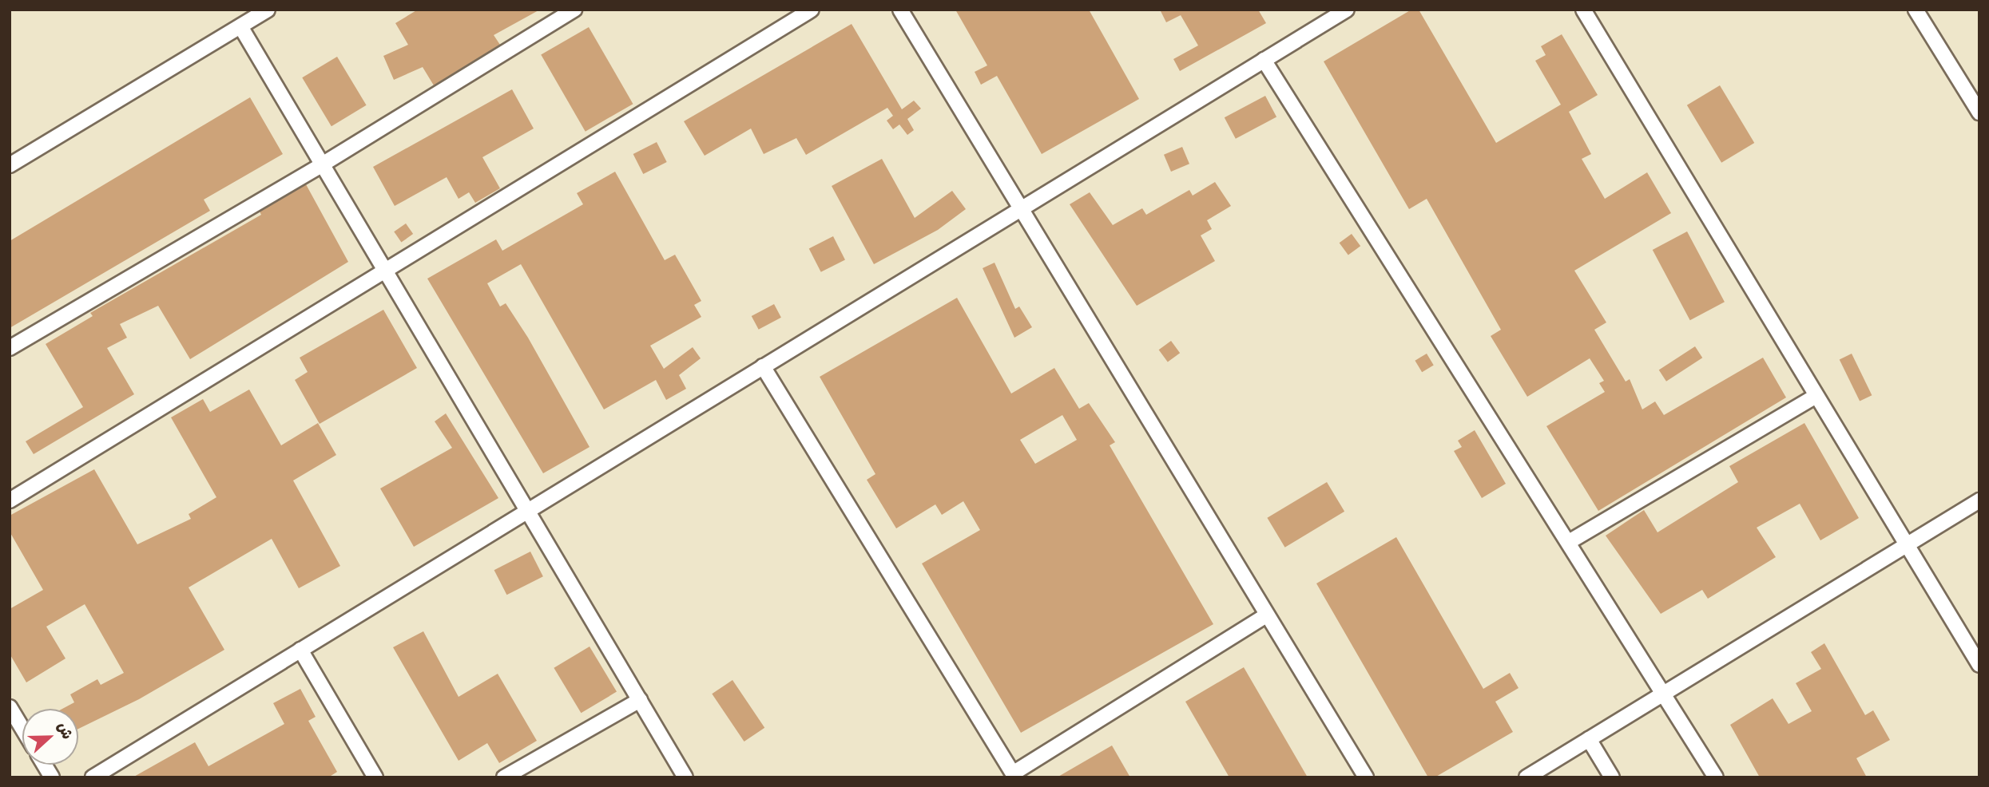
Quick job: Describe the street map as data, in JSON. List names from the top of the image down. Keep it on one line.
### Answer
{"north":"right"}
